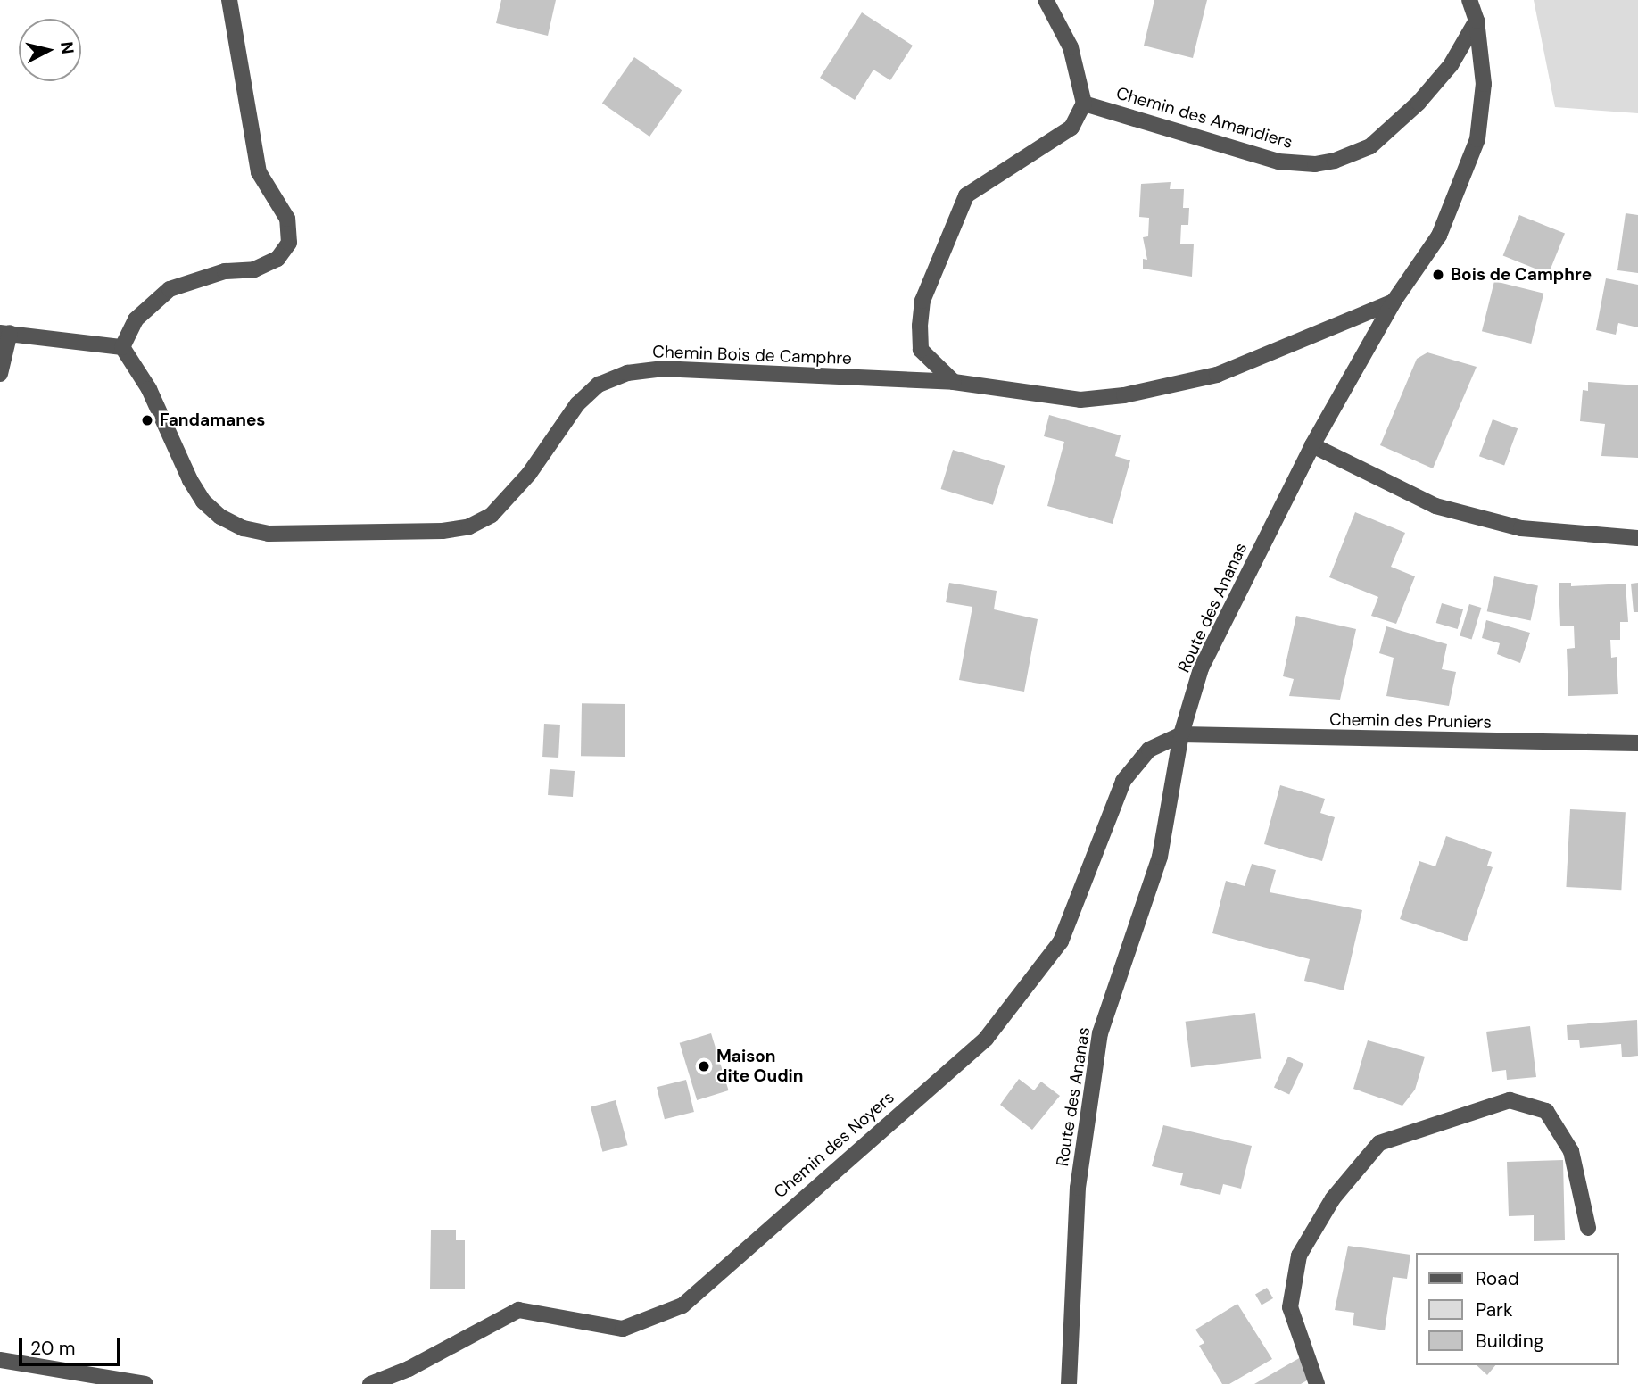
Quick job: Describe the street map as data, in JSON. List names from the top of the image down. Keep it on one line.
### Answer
{"streets":{"street":["Chemin des Amandiers","Chemin Bois de Camphre","Route des Ananas","Chemin des Pruniers","Chemin des Noyers"]},"crossings":[["Chemin des Amandiers","Route des Ananas"],["Chemin Bois de Camphre","Route des Ananas"],["Route des Ananas","Chemin des Pruniers"],["Route des Ananas","Chemin des Noyers"],["Chemin des Pruniers","Chemin des Noyers"]],"places":["Bois de Camphre","Fandamanes","Maison dite Oudin"],"legend":["Road","Park","Building"],"scale_bar":"20 m","north":"right"}
